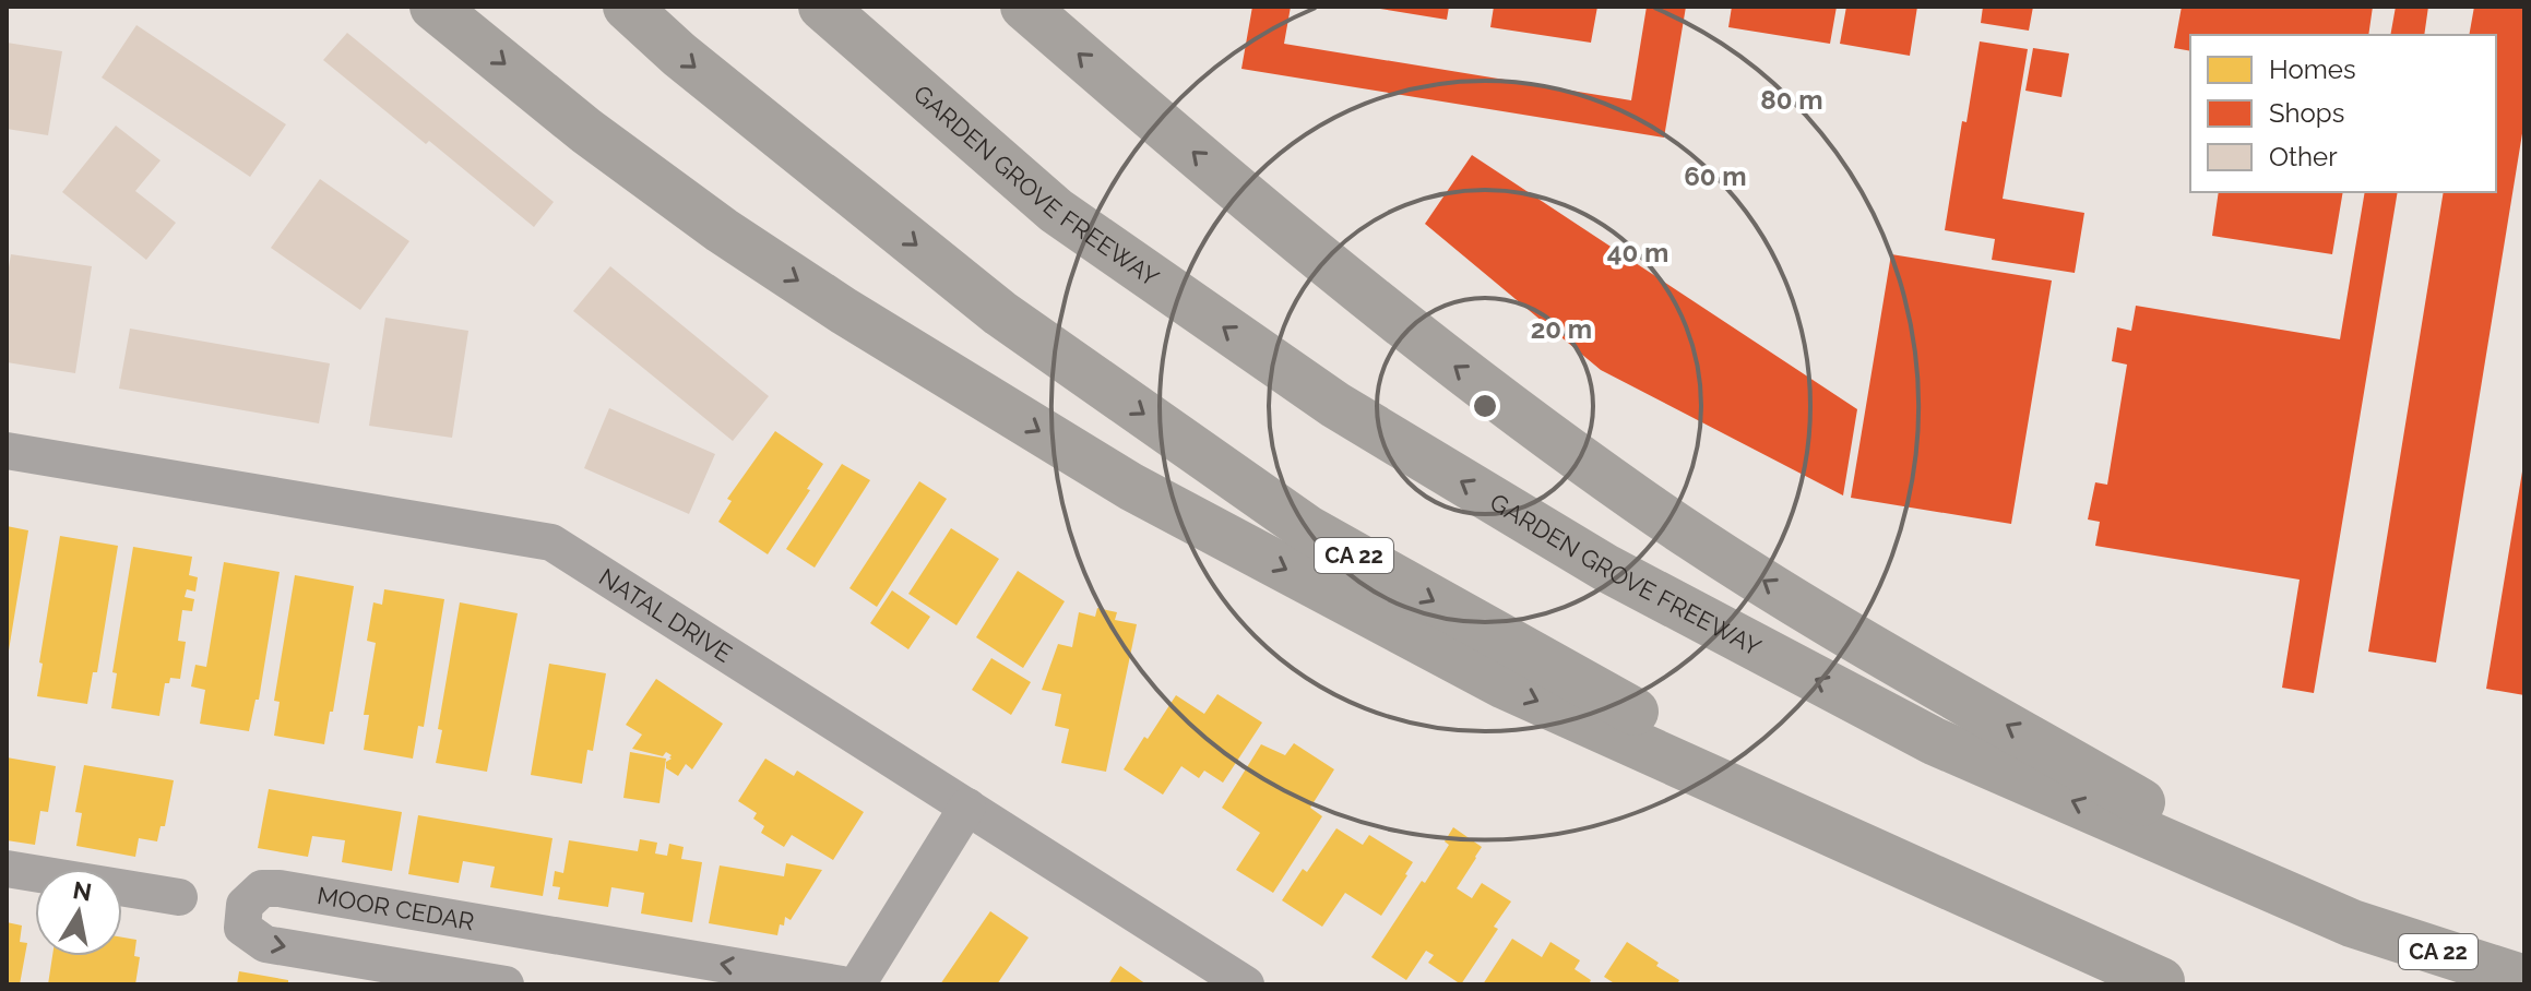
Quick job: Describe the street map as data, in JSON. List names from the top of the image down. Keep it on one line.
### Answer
{"streets":{"highway":["GARDEN GROVE FREEWAY","CA 22"],"street":["NATAL DRIVE","MOOR CEDAR"]},"legend":["Homes","Shops","Other"],"north":"top","rings":["80 m","60 m","40 m","20 m"]}
